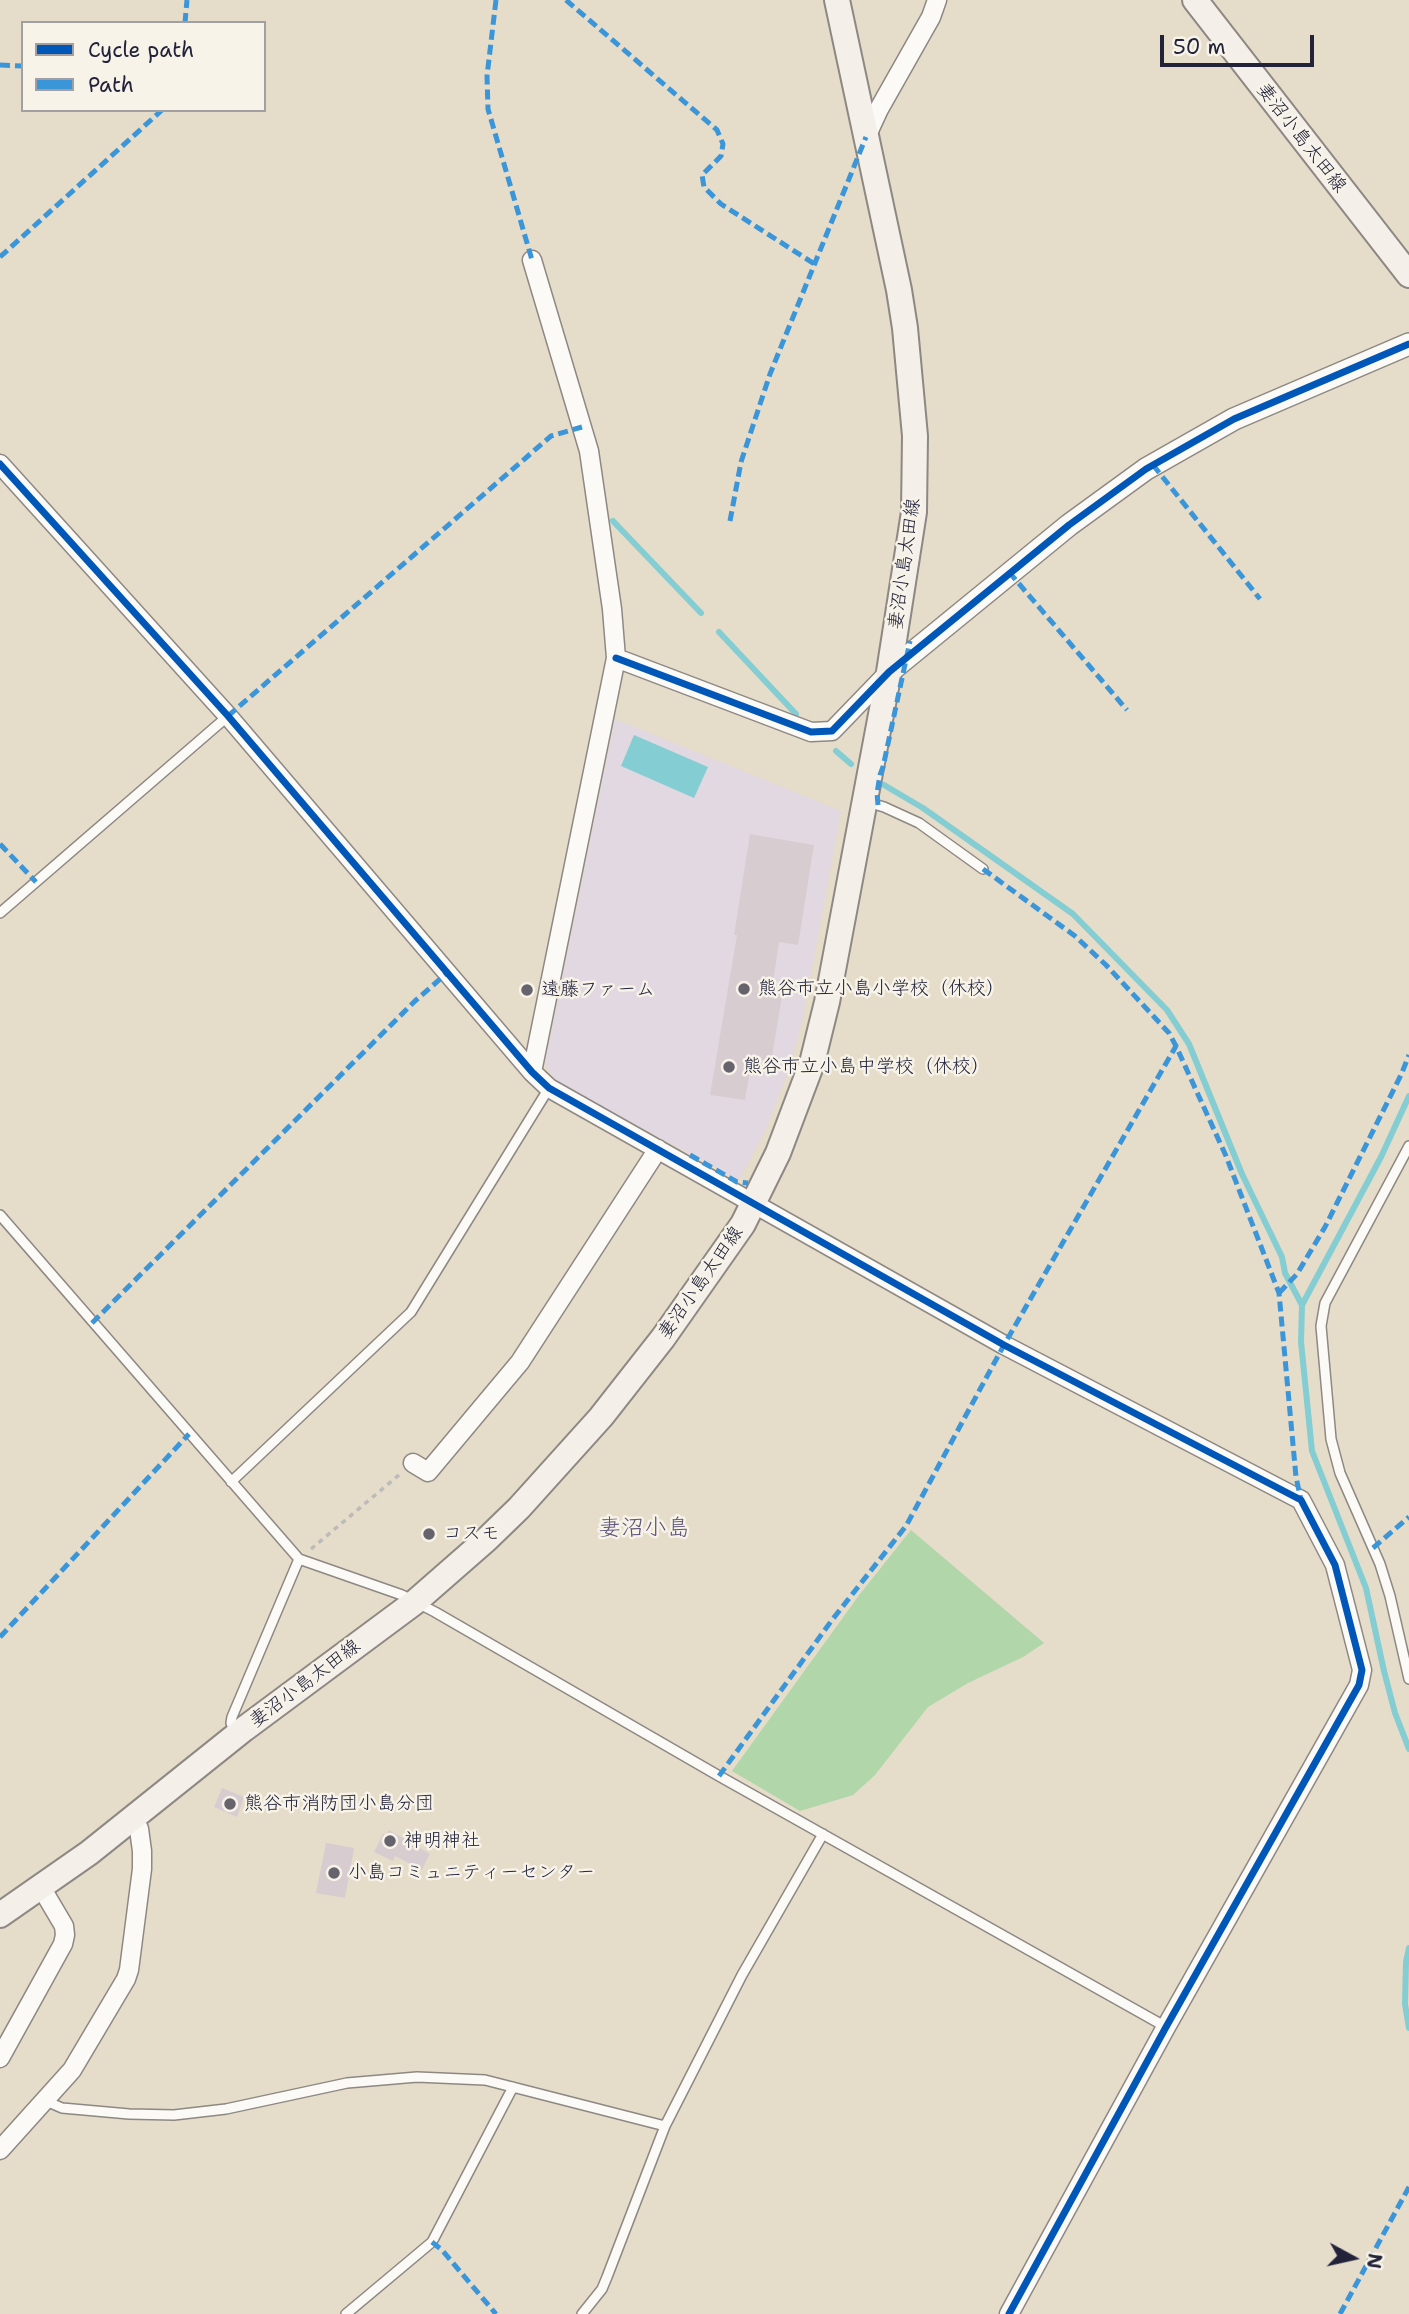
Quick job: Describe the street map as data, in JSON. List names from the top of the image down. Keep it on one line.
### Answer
{"streets":{"main road":["妻沼小島太田線"]},"districts":["妻沼小島"],"places":["熊谷市立小島小学校（休校）","遠藤ファーム","熊谷市立小島中学校（休校）","コスモ","熊谷市消防団小島分団","神明神社","小島コミュニティーセンター"],"legend":["Cycle path","Path"],"scale_bar":"50 m","north":"right"}
